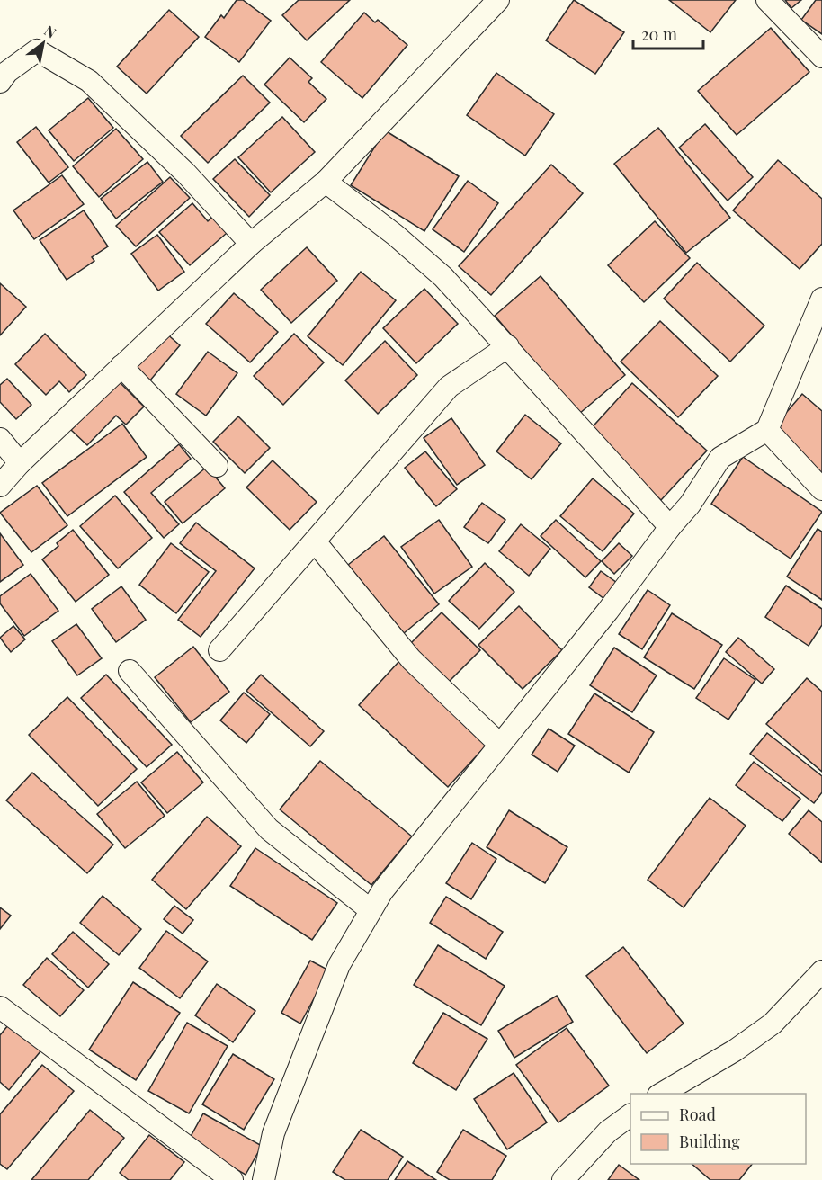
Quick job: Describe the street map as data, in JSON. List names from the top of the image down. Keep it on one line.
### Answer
{"legend":["Road","Building"],"scale_bar":"20 m","north":"top right"}
